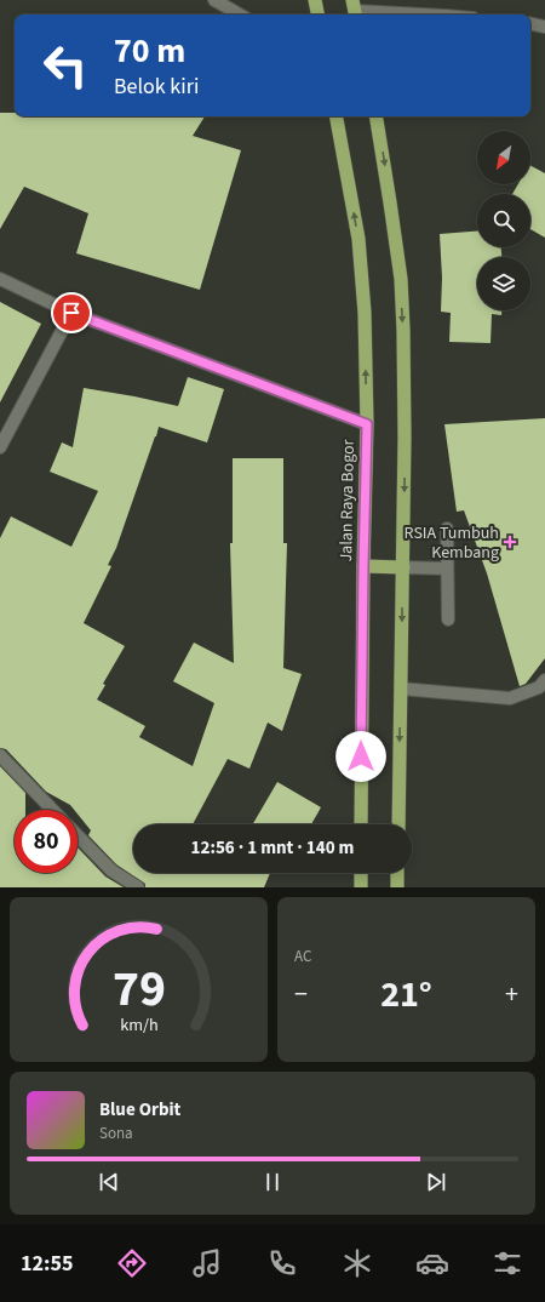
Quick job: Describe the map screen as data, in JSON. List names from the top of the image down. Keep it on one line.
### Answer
{"streets":{"highway":["Jalan Raya Bogor"]},"places":{"health":["RSIA Tumbuh Kembang"]},"north":"bottom left","page":{"turn":["70 m","Belok kiri"],"limit":"80","trip":"12:56 · 1 mnt · 140 m","tile":"AC","heat":["−","21°","+"],"song":["Blue Orbit","Sona"],"tabs":"12:55","gauge":["79","km/h"]}}
